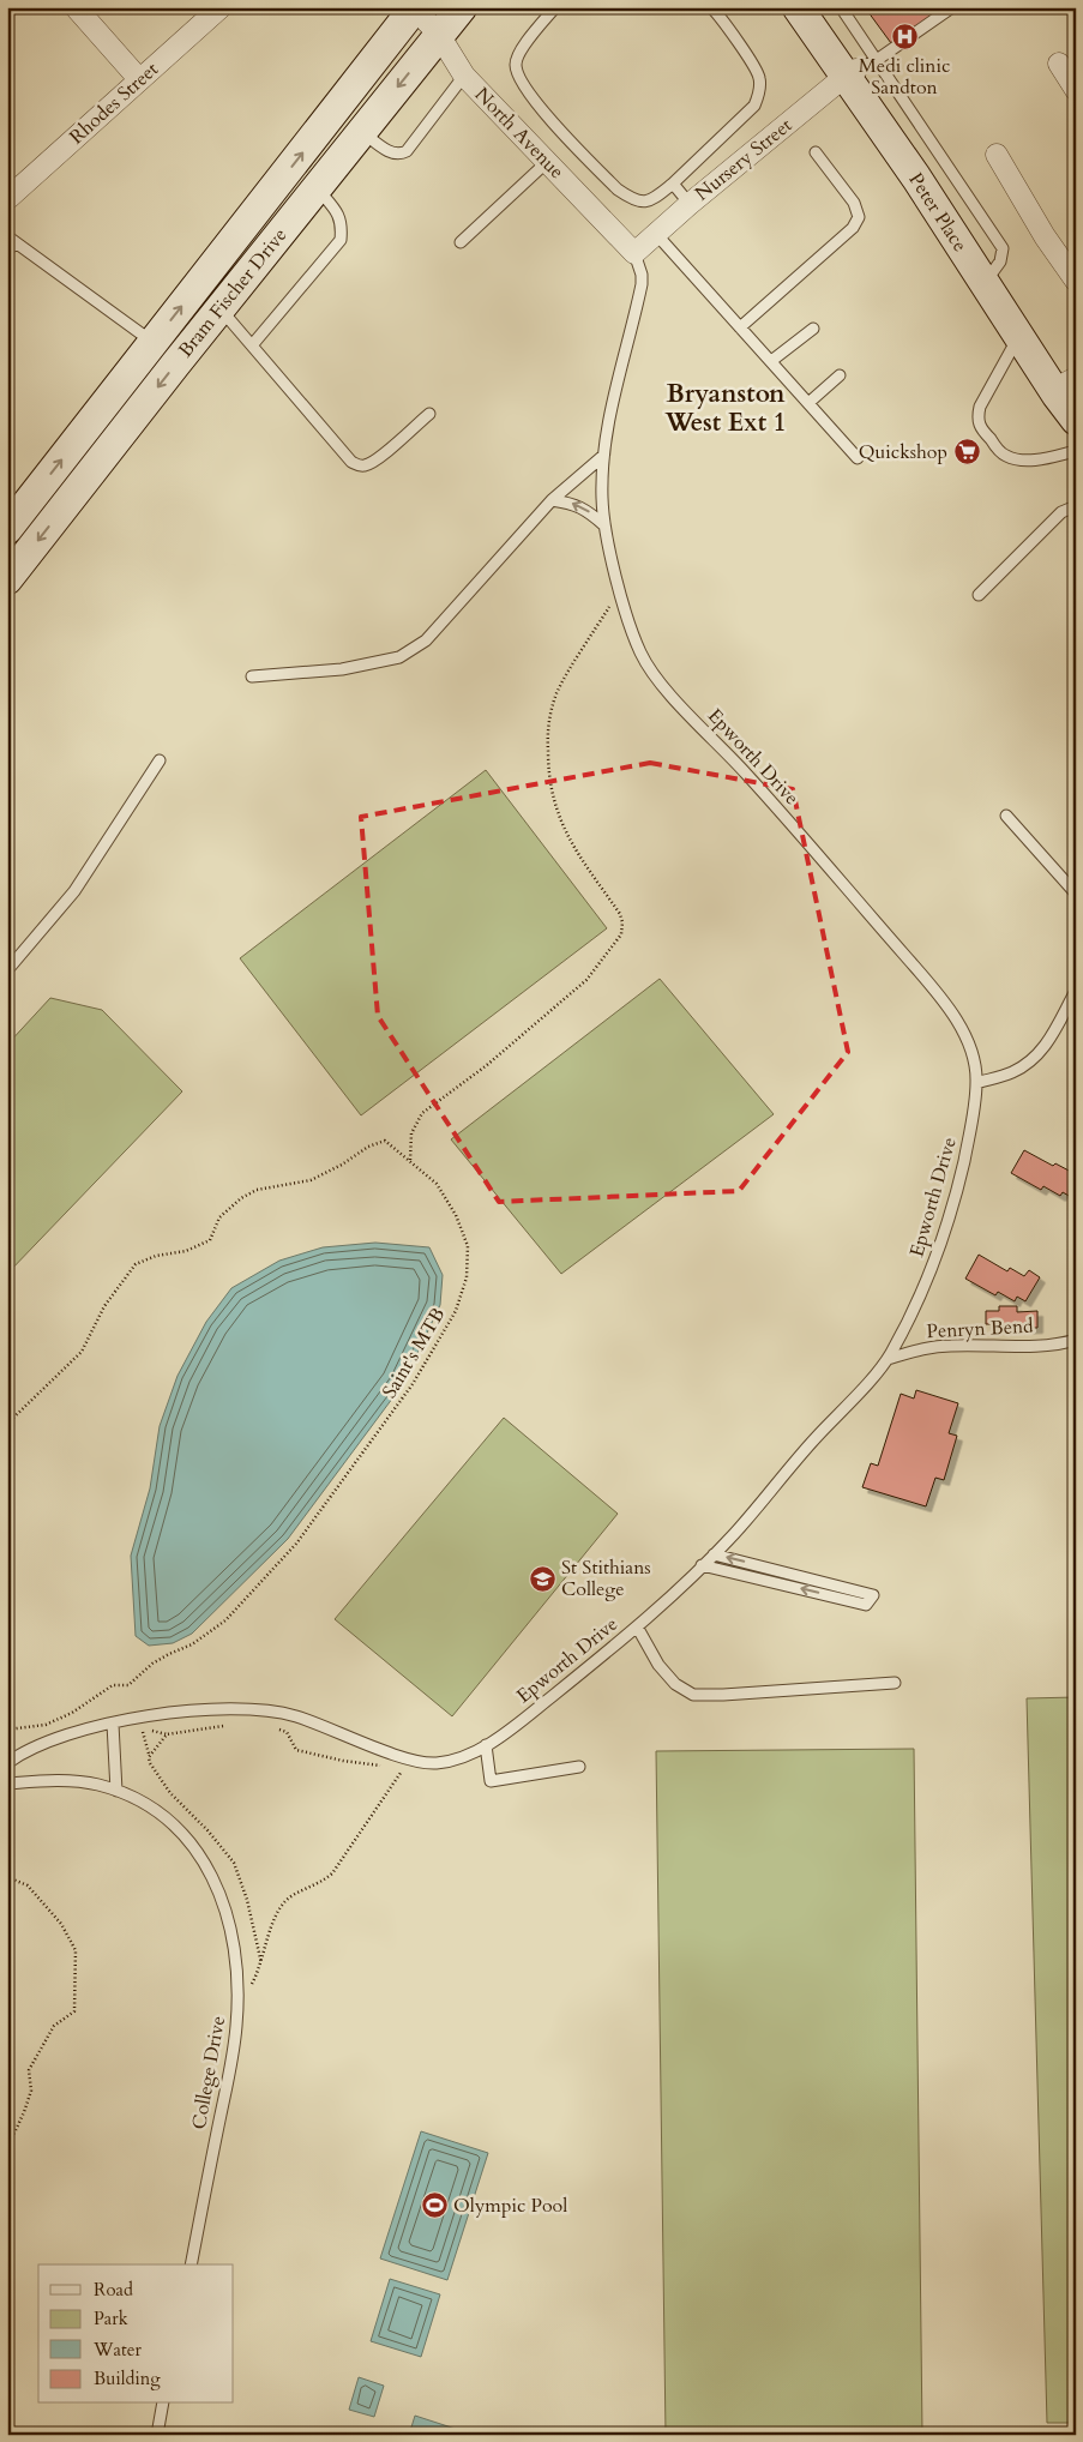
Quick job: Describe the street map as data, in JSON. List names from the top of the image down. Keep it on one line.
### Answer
{"streets":{"main road":["Peter Place","Bram Fischer Drive"],"street":["Rhodes Street","North Avenue","Nursery Street"],"lane":["Epworth Drive","Penryn Bend","College Drive"],"path":["Saint's MTB"]},"crossings":[["North Avenue","Nursery Street"],["North Avenue","Bram Fischer Drive"],["North Avenue","Epworth Drive"],["Nursery Street","Peter Place"],["Nursery Street","Epworth Drive"],["Epworth Drive","Penryn Bend"]],"districts":["Bryanston West Ext 1"],"places":{"hospital":["Medi clinic Sandton"],"supermarket":["Quickshop"],"school or university":["St Stithians College"],"sports":["Olympic Pool"]},"legend":["Road","Park","Water","Building"]}
